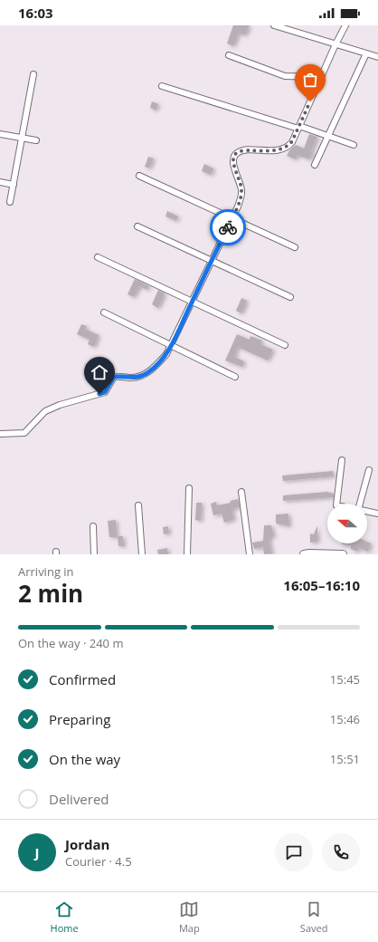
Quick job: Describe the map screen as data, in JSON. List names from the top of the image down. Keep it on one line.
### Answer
{"north":"left","page":{"status":"16:03","heading":["2 min","Arriving in","16:05–16:10"],"panel":["Jordan","Courier · 4.5"],"bar":"On the way · 240 m","list":[["Confirmed","15:45"],["Preparing","15:46"],["On the way","15:51"],"Delivered"],"round":"J","tabs":["Home","Map","Saved"]}}
